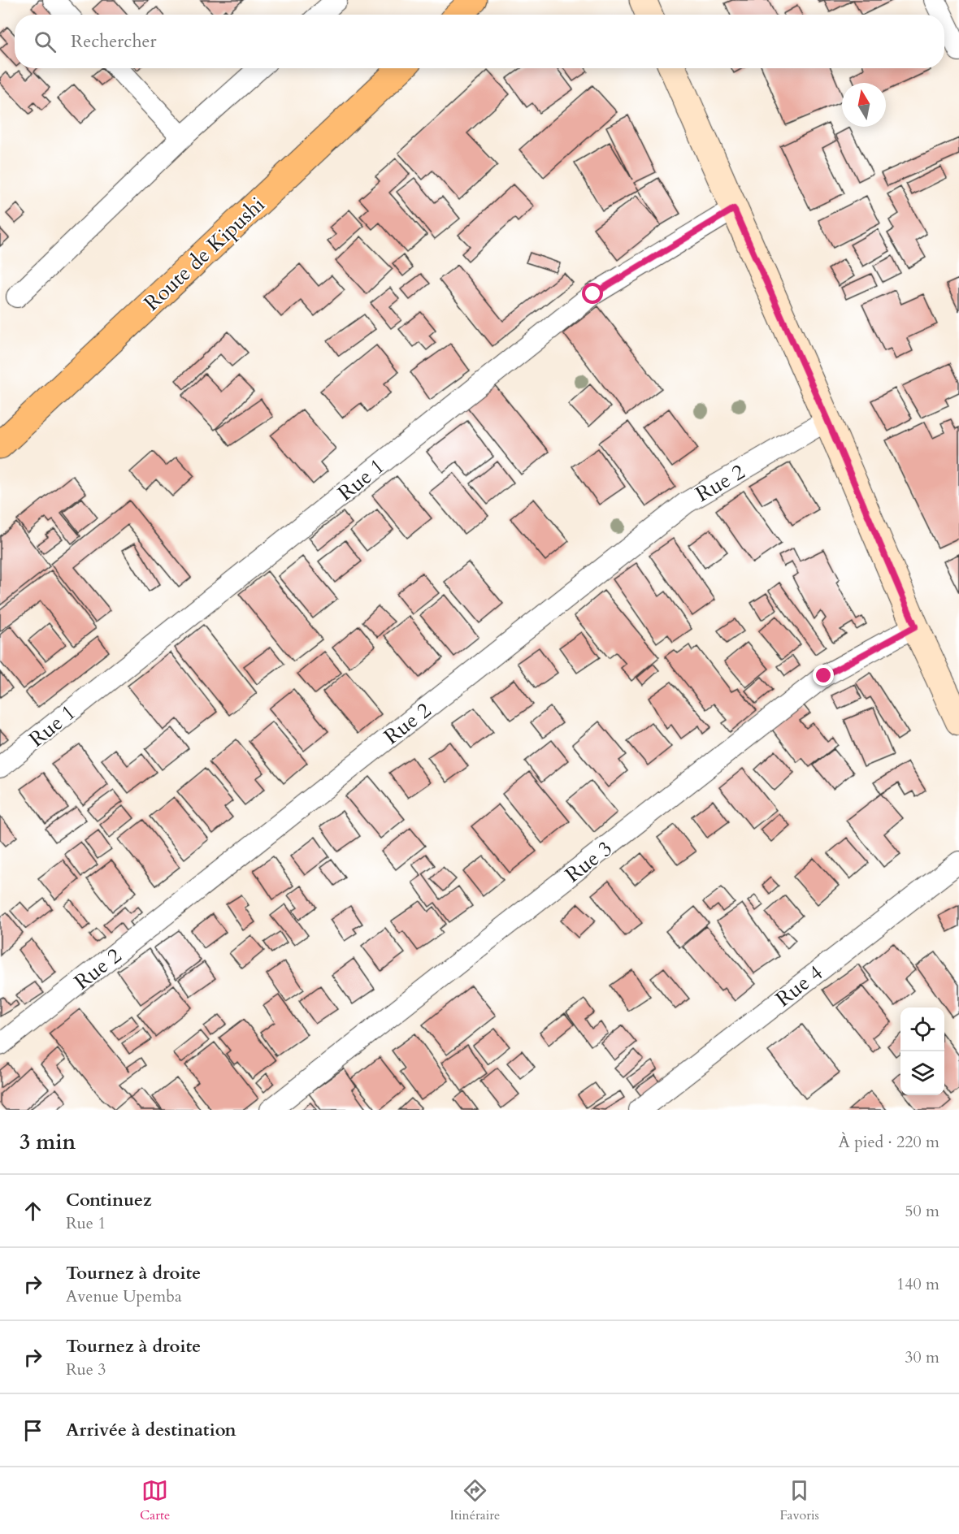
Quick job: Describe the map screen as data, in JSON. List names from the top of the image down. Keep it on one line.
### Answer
{"streets":{"highway":["Route de Kipushi"],"street":["Rue 1","Rue 2","Rue 3","Rue 4"]},"north":"top","page":{"search":"Rechercher","heading":["3 min","À pied · 220 m"],"list":[["Continuez","Rue 1","50 m"],["Tournez à droite","Avenue Upemba","140 m"],["Tournez à droite","Rue 3","30 m"],"Arrivée à destination"],"nav":["Carte","Itinéraire","Favoris"]}}
